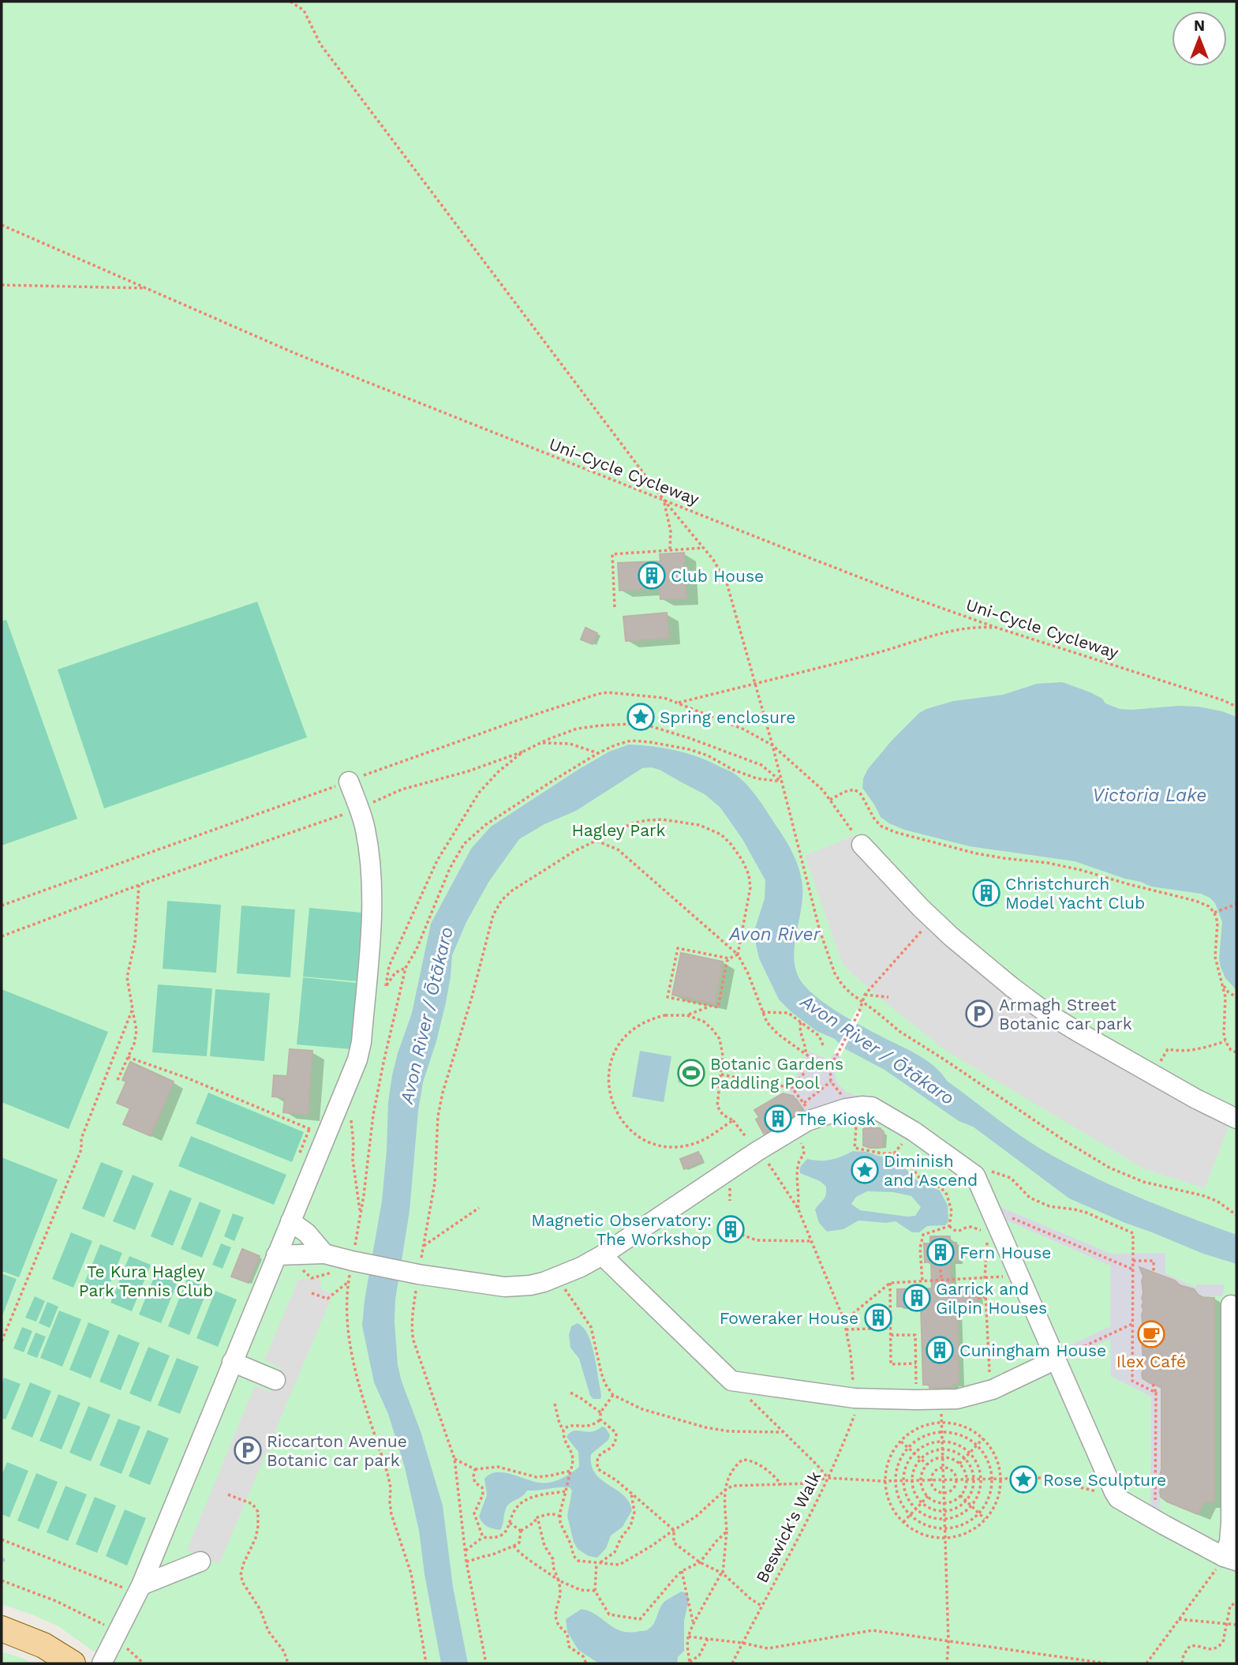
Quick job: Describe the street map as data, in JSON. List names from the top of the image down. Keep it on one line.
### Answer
{"streets":{"path":["Uni-Cycle Cycleway","Beswick's Walk"]},"water":["Victoria Lake","Avon River","Avon River / Ōtākaro"],"parks":["Hagley Park","Te Kura Hagley Park Tennis Club"],"places":{"building":["Club House","Christchurch Model Yacht Club","The Kiosk","Magnetic Observatory: The Workshop","Fern House","Garrick and Gilpin Houses","Foweraker House","Cuningham House"],"place":["Spring enclosure","Diminish and Ascend","Rose Sculpture"],"parking":["Armagh Street Botanic car park","Riccarton Avenue Botanic car park"],"sports":["Botanic Gardens Paddling Pool"],"cafe":["Ilex Café"]},"north":"top"}
